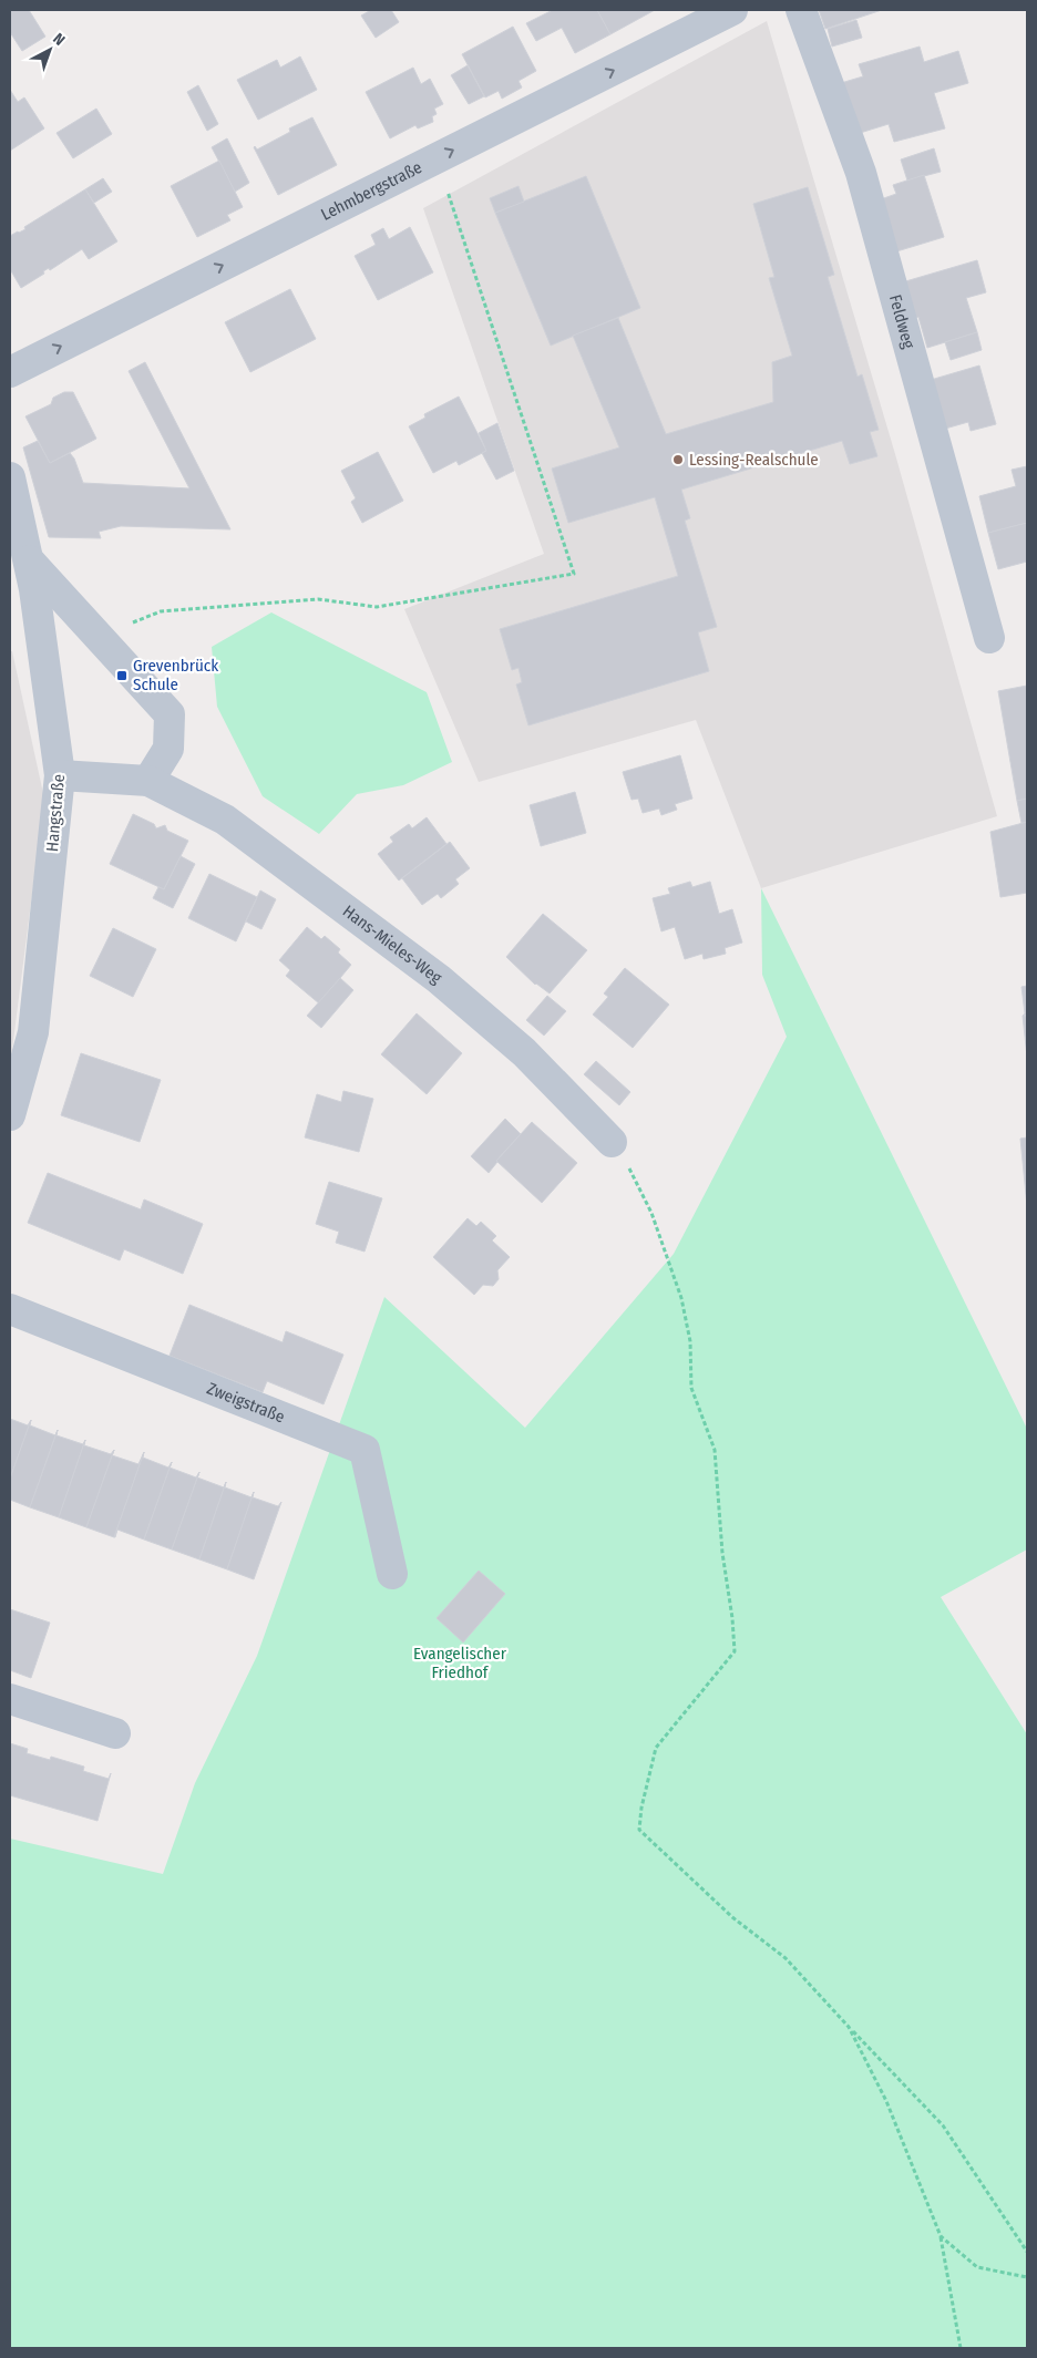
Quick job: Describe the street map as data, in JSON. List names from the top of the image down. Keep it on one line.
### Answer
{"streets":{"street":["Lehmbergstraße","Feldweg","Hangstraße","Hans-Mieles-Weg","Zweigstraße"]},"crossings":[["Hangstraße","Hans-Mieles-Weg"]],"one_way":["Lehmbergstraße"],"parks":["Evangelischer Friedhof"],"places":{"other":["Lessing-Realschule"],"transit":["Grevenbrück Schule"]},"north":"top right"}
